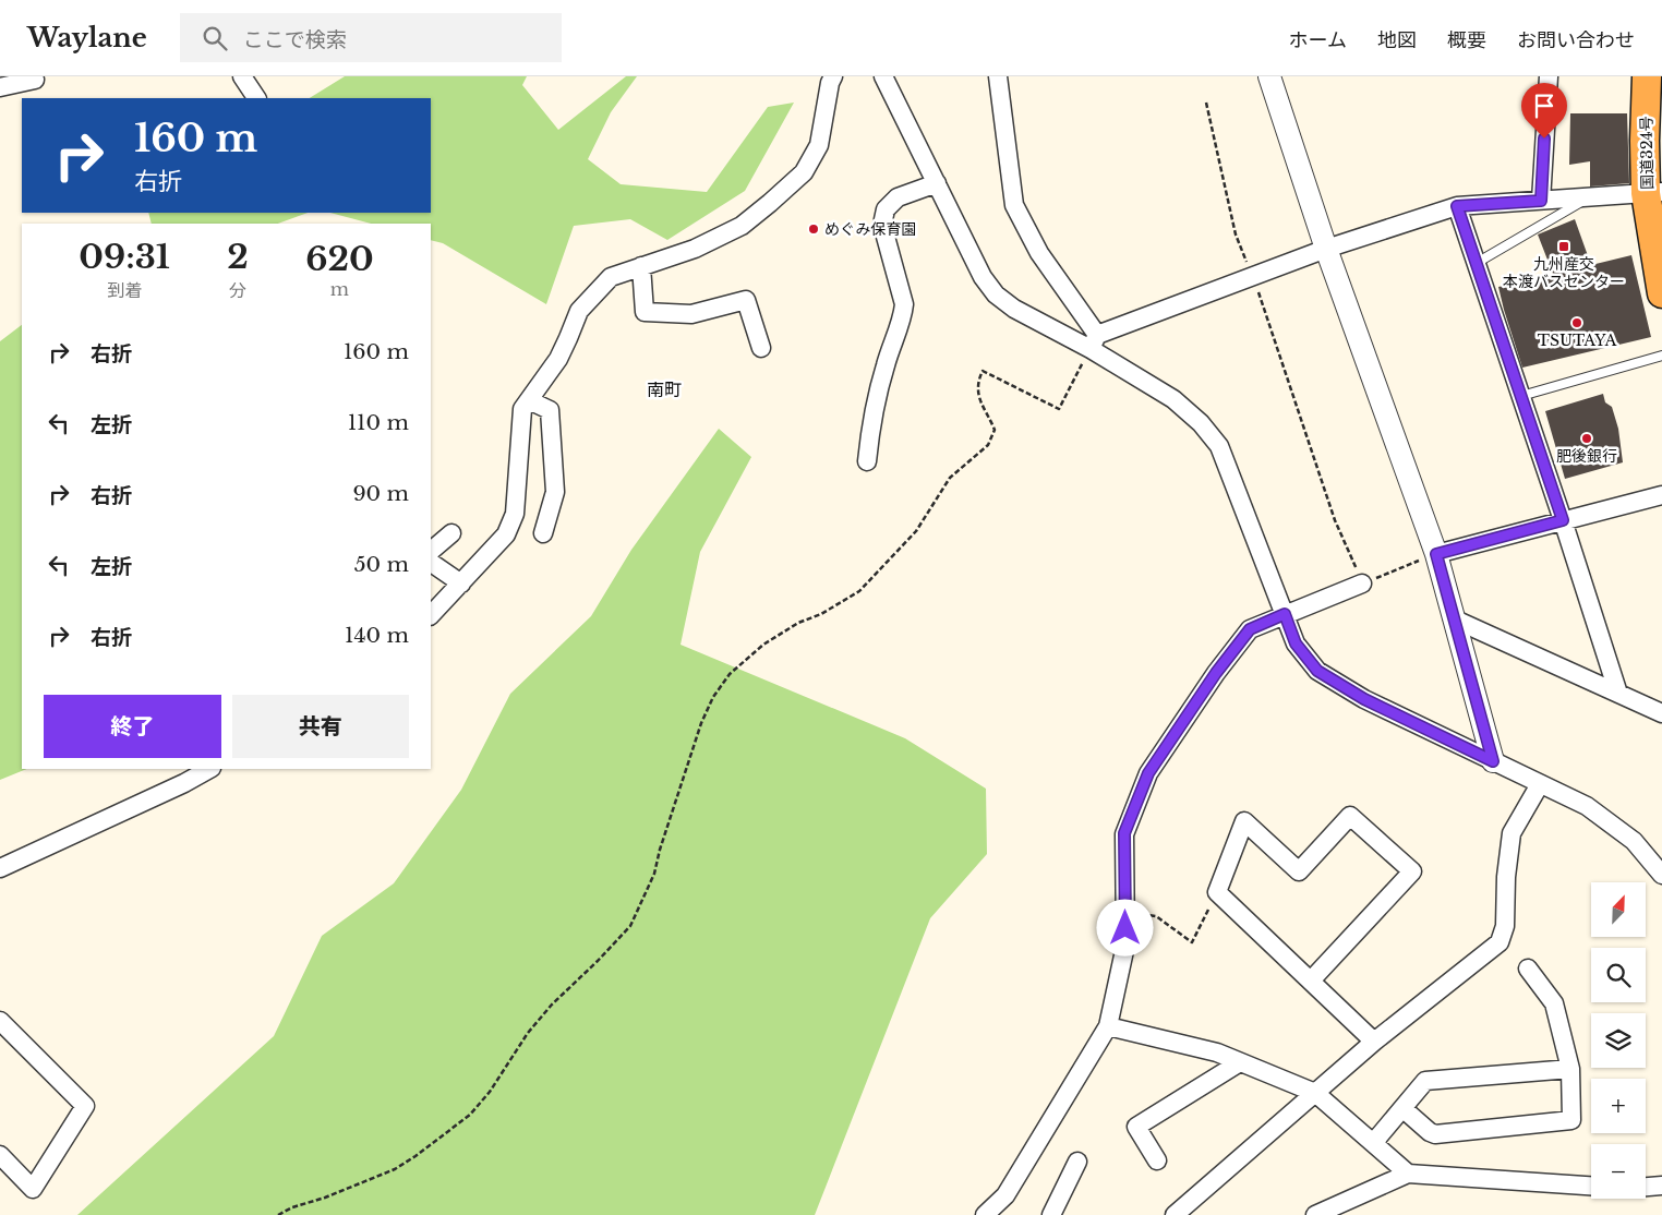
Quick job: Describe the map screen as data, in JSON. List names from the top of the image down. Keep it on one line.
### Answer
{"streets":{"highway":["国道324号"]},"districts":["南町"],"places":{"other":["めぐみ保育園","TSUTAYA","肥後銀行"],"transit":["九州産交 本渡バスセンター"]},"north":"top right","page":{"header":"Waylane","search":"ここで検索","nav":["ホーム","地図","概要","お問い合わせ"],"turn":["160 m","右折"],"eta":["09:31","到着","2","分","620","m"],"list":[{"name":"右折","value":"160 m"},{"name":"左折","value":"110 m"},{"name":"右折","value":"90 m"},{"name":"左折","value":"50 m"},{"name":"右折","value":"140 m"}],"buttons":["終了","共有"],"map_buttons":["+","−"]}}
